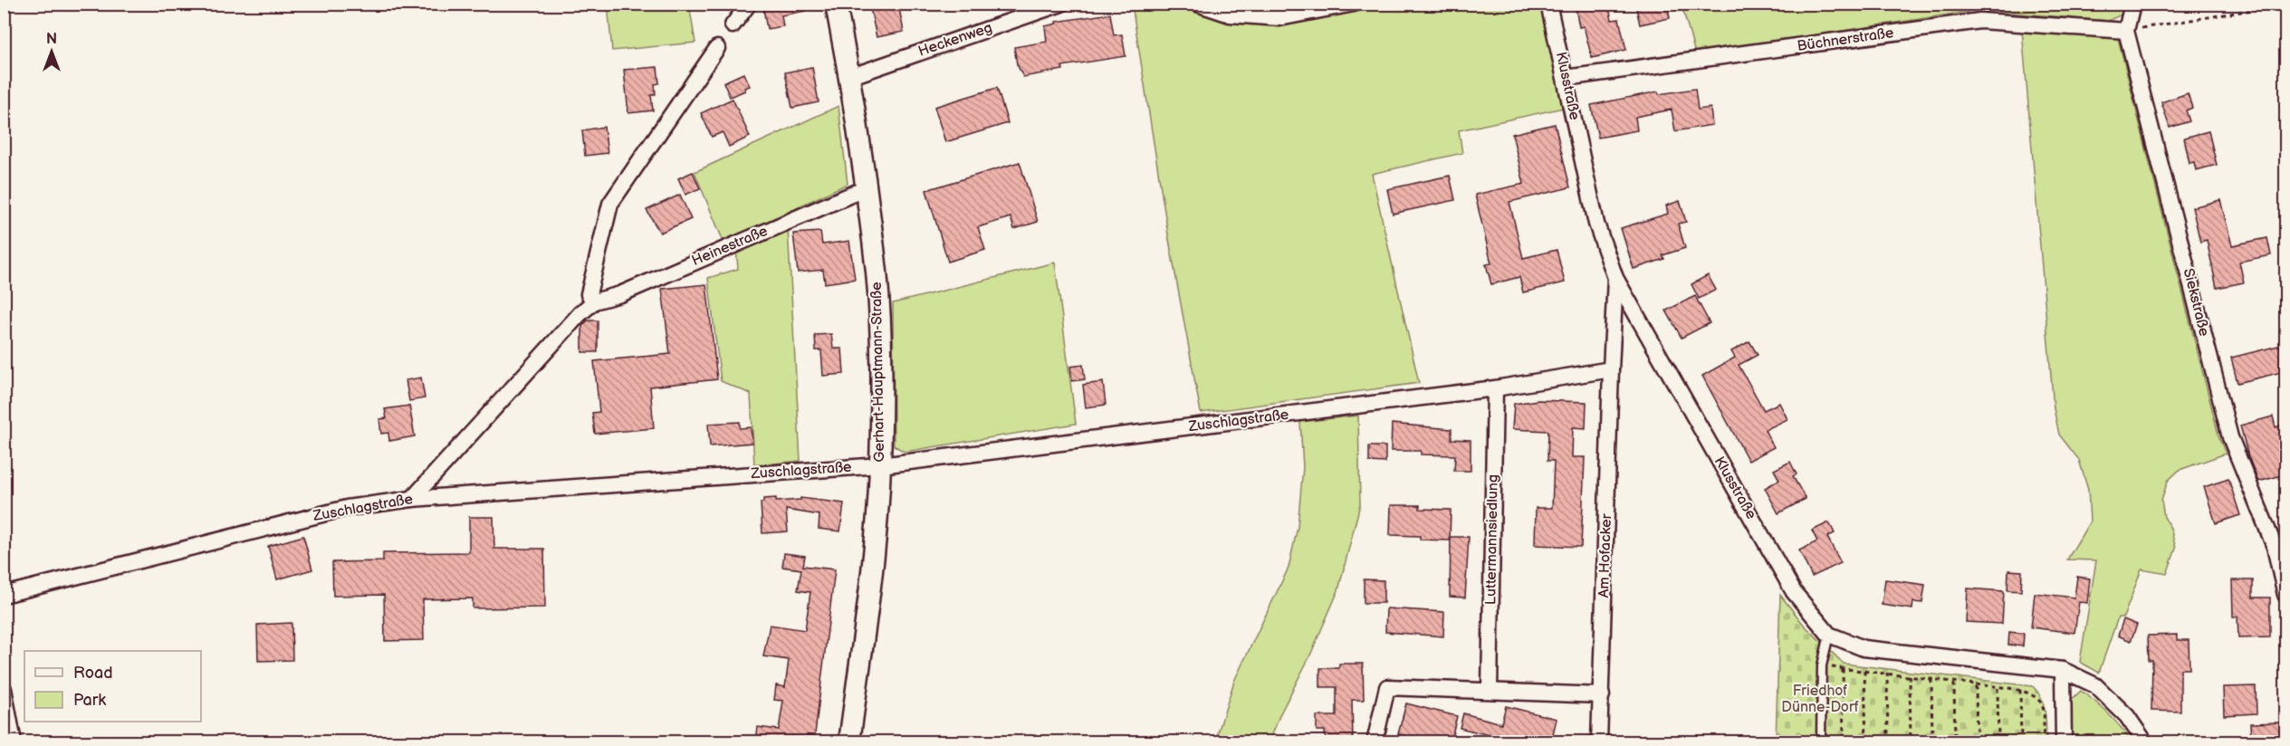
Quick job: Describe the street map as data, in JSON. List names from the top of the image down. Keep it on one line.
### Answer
{"streets":{"street":["Heckenweg","Büchnerstraße","Klusstraße","Heinestraße","Siekstraße","Gerhart-Hauptmann-Straße","Zuschlagstraße","Luttermannsiedlung","Am Hofacker"]},"crossings":[["Heckenweg","Gerhart-Hauptmann-Straße"],["Büchnerstraße","Klusstraße"],["Büchnerstraße","Siekstraße"],["Heinestraße","Gerhart-Hauptmann-Straße"],["Heinestraße","Zuschlagstraße"],["Gerhart-Hauptmann-Straße","Zuschlagstraße"],["Zuschlagstraße","Luttermannsiedlung"],["Zuschlagstraße","Am Hofacker"]],"parks":["Friedhof Dünne-Dorf"],"legend":["Road","Park"],"north":"top"}
